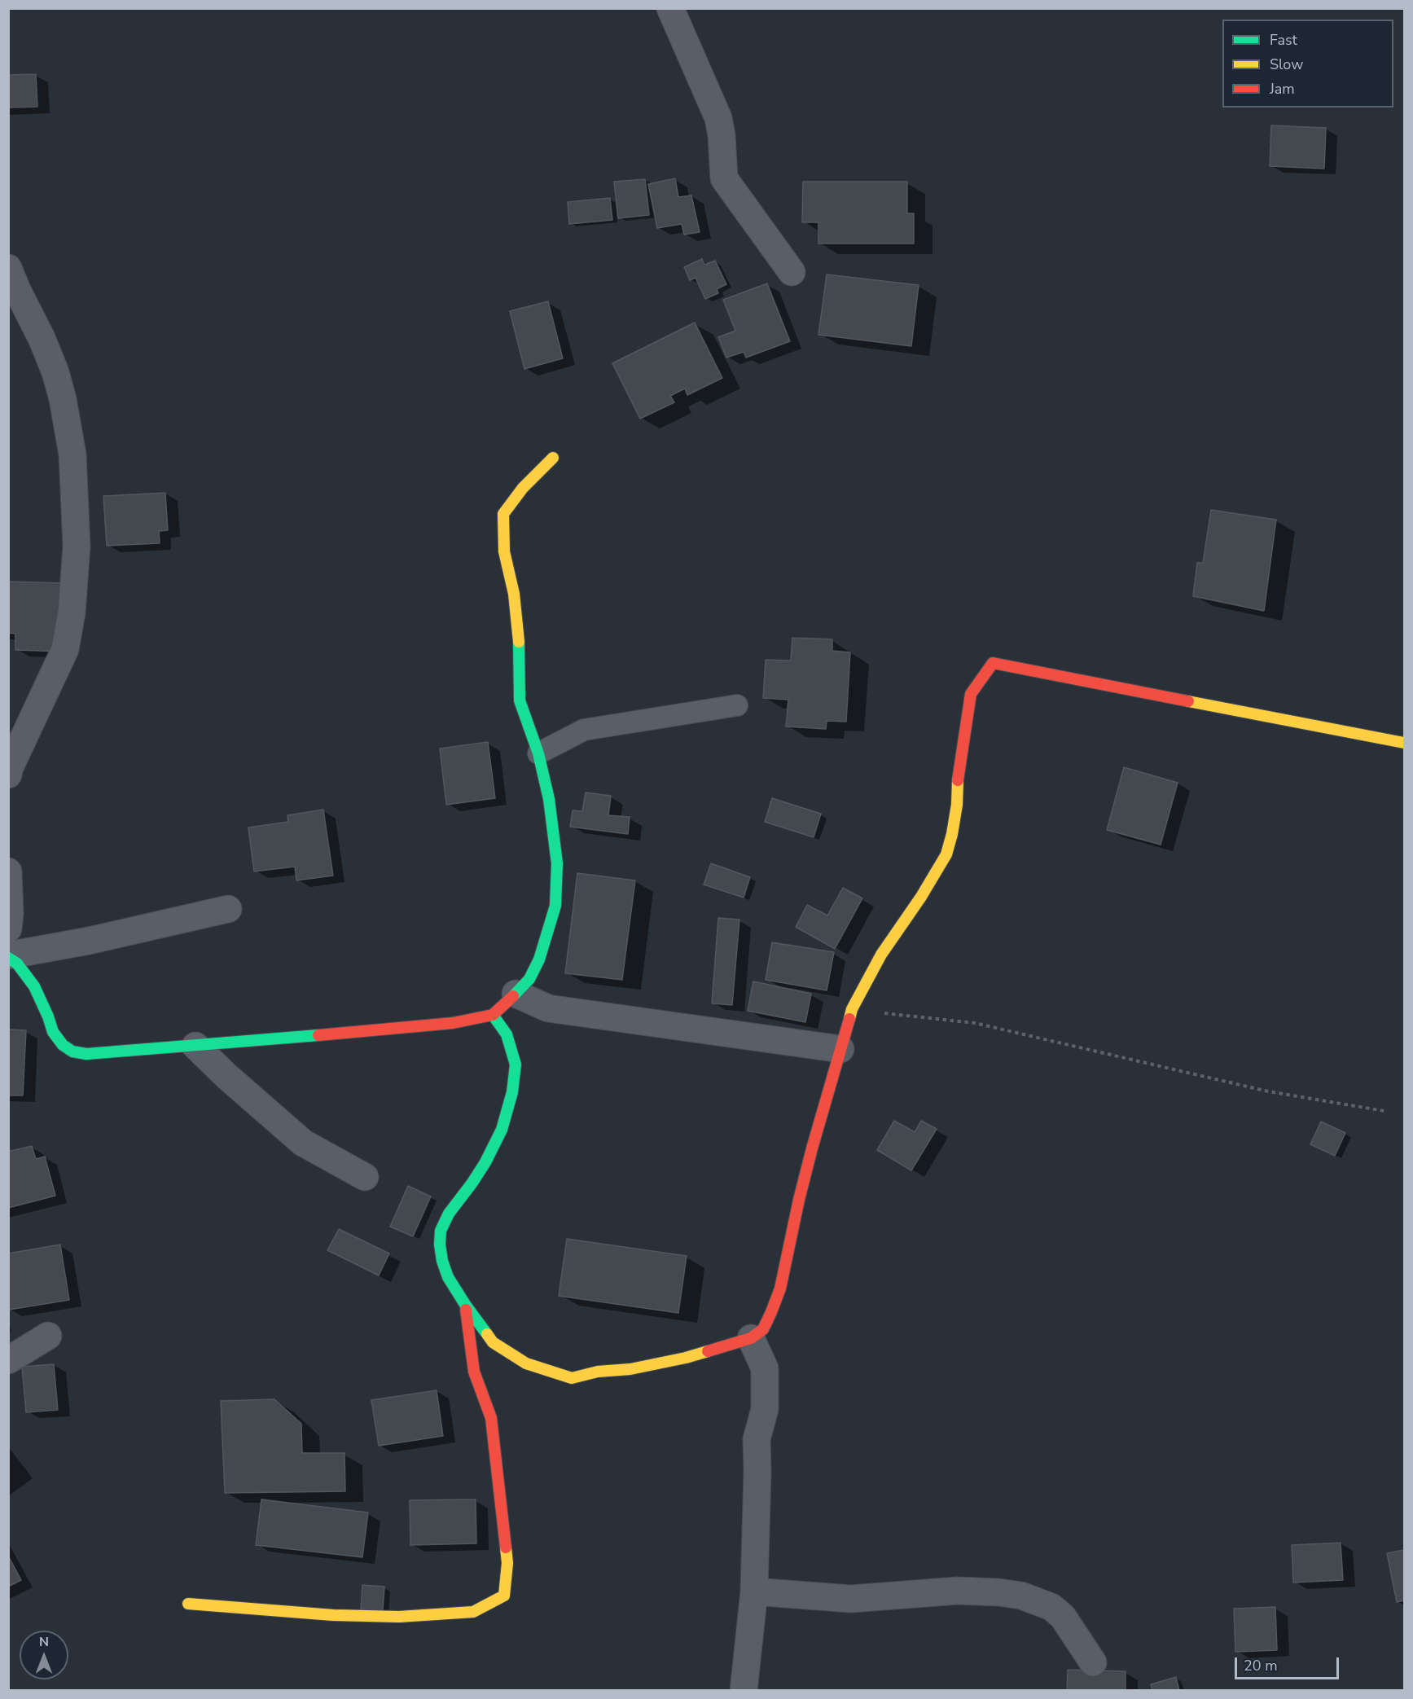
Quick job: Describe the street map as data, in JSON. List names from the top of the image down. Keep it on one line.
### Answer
{"legend":["Fast","Slow","Jam"],"scale_bar":"20 m","north":"top"}
